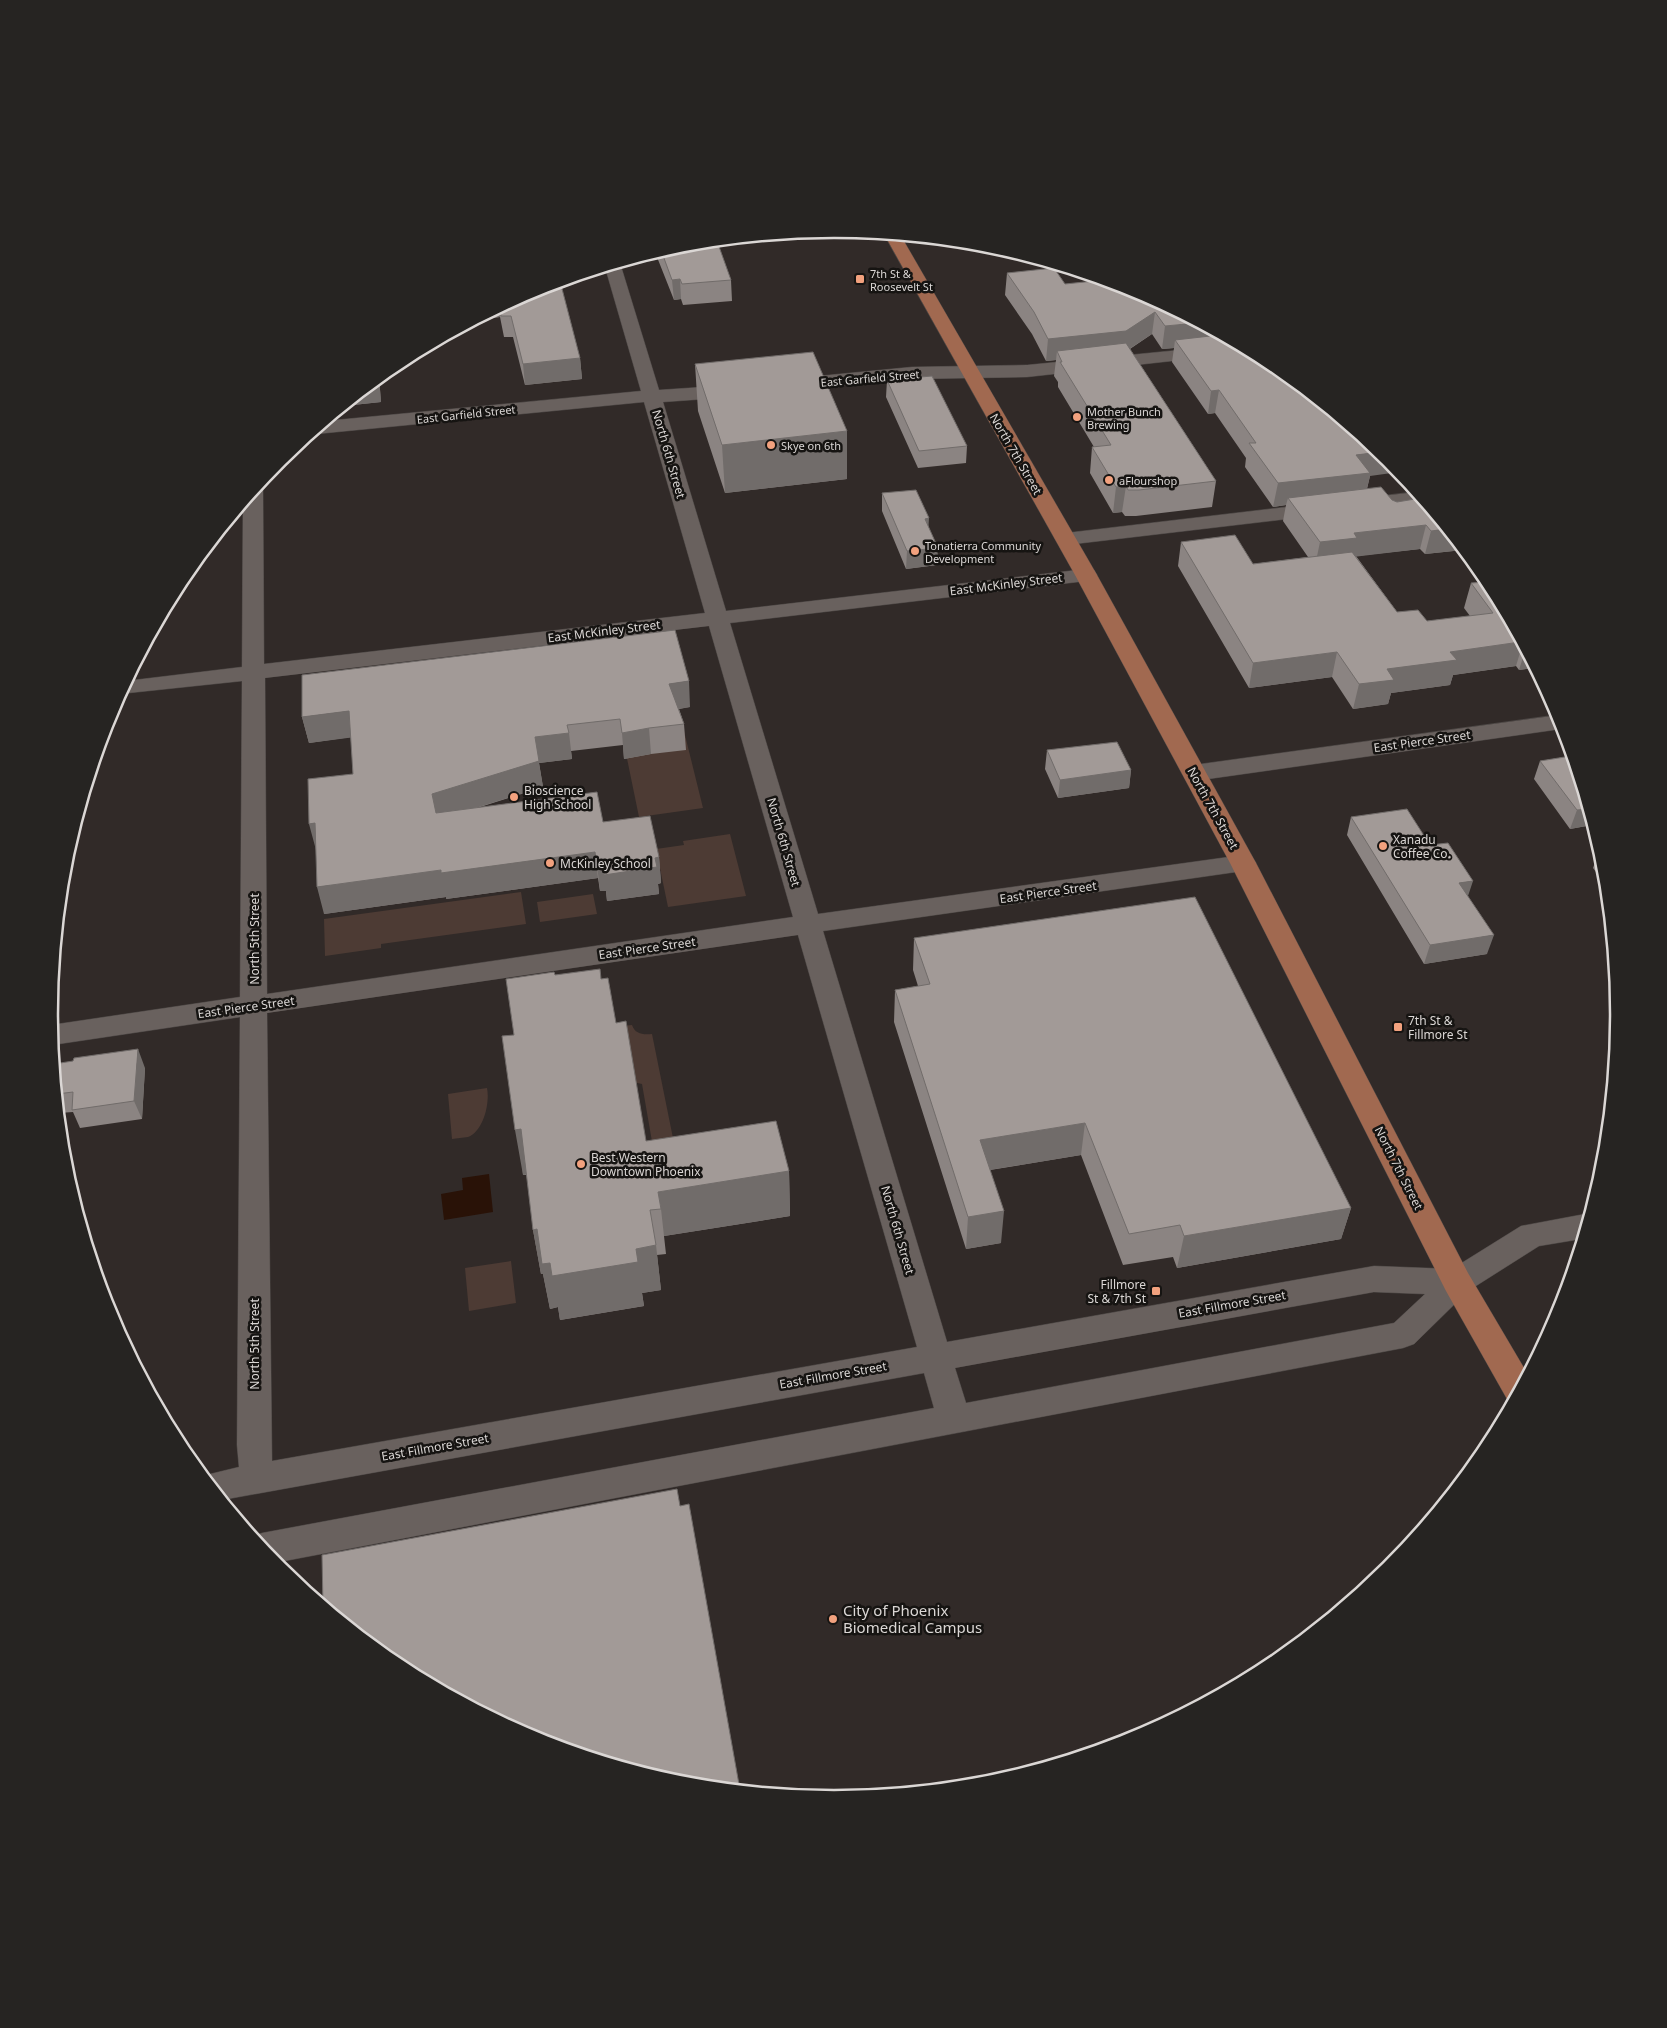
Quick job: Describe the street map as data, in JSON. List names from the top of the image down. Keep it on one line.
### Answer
{"streets":{"main road":["North 7th Street"],"street":["East Garfield Street","North 6th Street","East McKinley Street","East Pierce Street","North 5th Street","East Fillmore Street"]},"crossings":[["East Garfield Street","North 6th Street"],["East Garfield Street","North 7th Street"],["North 6th Street","East McKinley Street"],["North 6th Street","East Pierce Street"],["North 6th Street","East Fillmore Street"],["North 7th Street","East McKinley Street"],["North 7th Street","East Pierce Street"],["North 7th Street","East Fillmore Street"],["East McKinley Street","North 5th Street"],["East Pierce Street","North 5th Street"],["North 5th Street","East Fillmore Street"]],"places":{"transit":["7th St & Roosevelt St","7th St & Fillmore St","Fillmore St & 7th St"],"other":["Mother Bunch Brewing","Skye on 6th","aFlourshop","Tonatierra Community Development","Bioscience High School","Xanadu Coffee Co.","McKinley School","Best Western Downtown Phoenix","City of Phoenix Biomedical Campus"]}}
